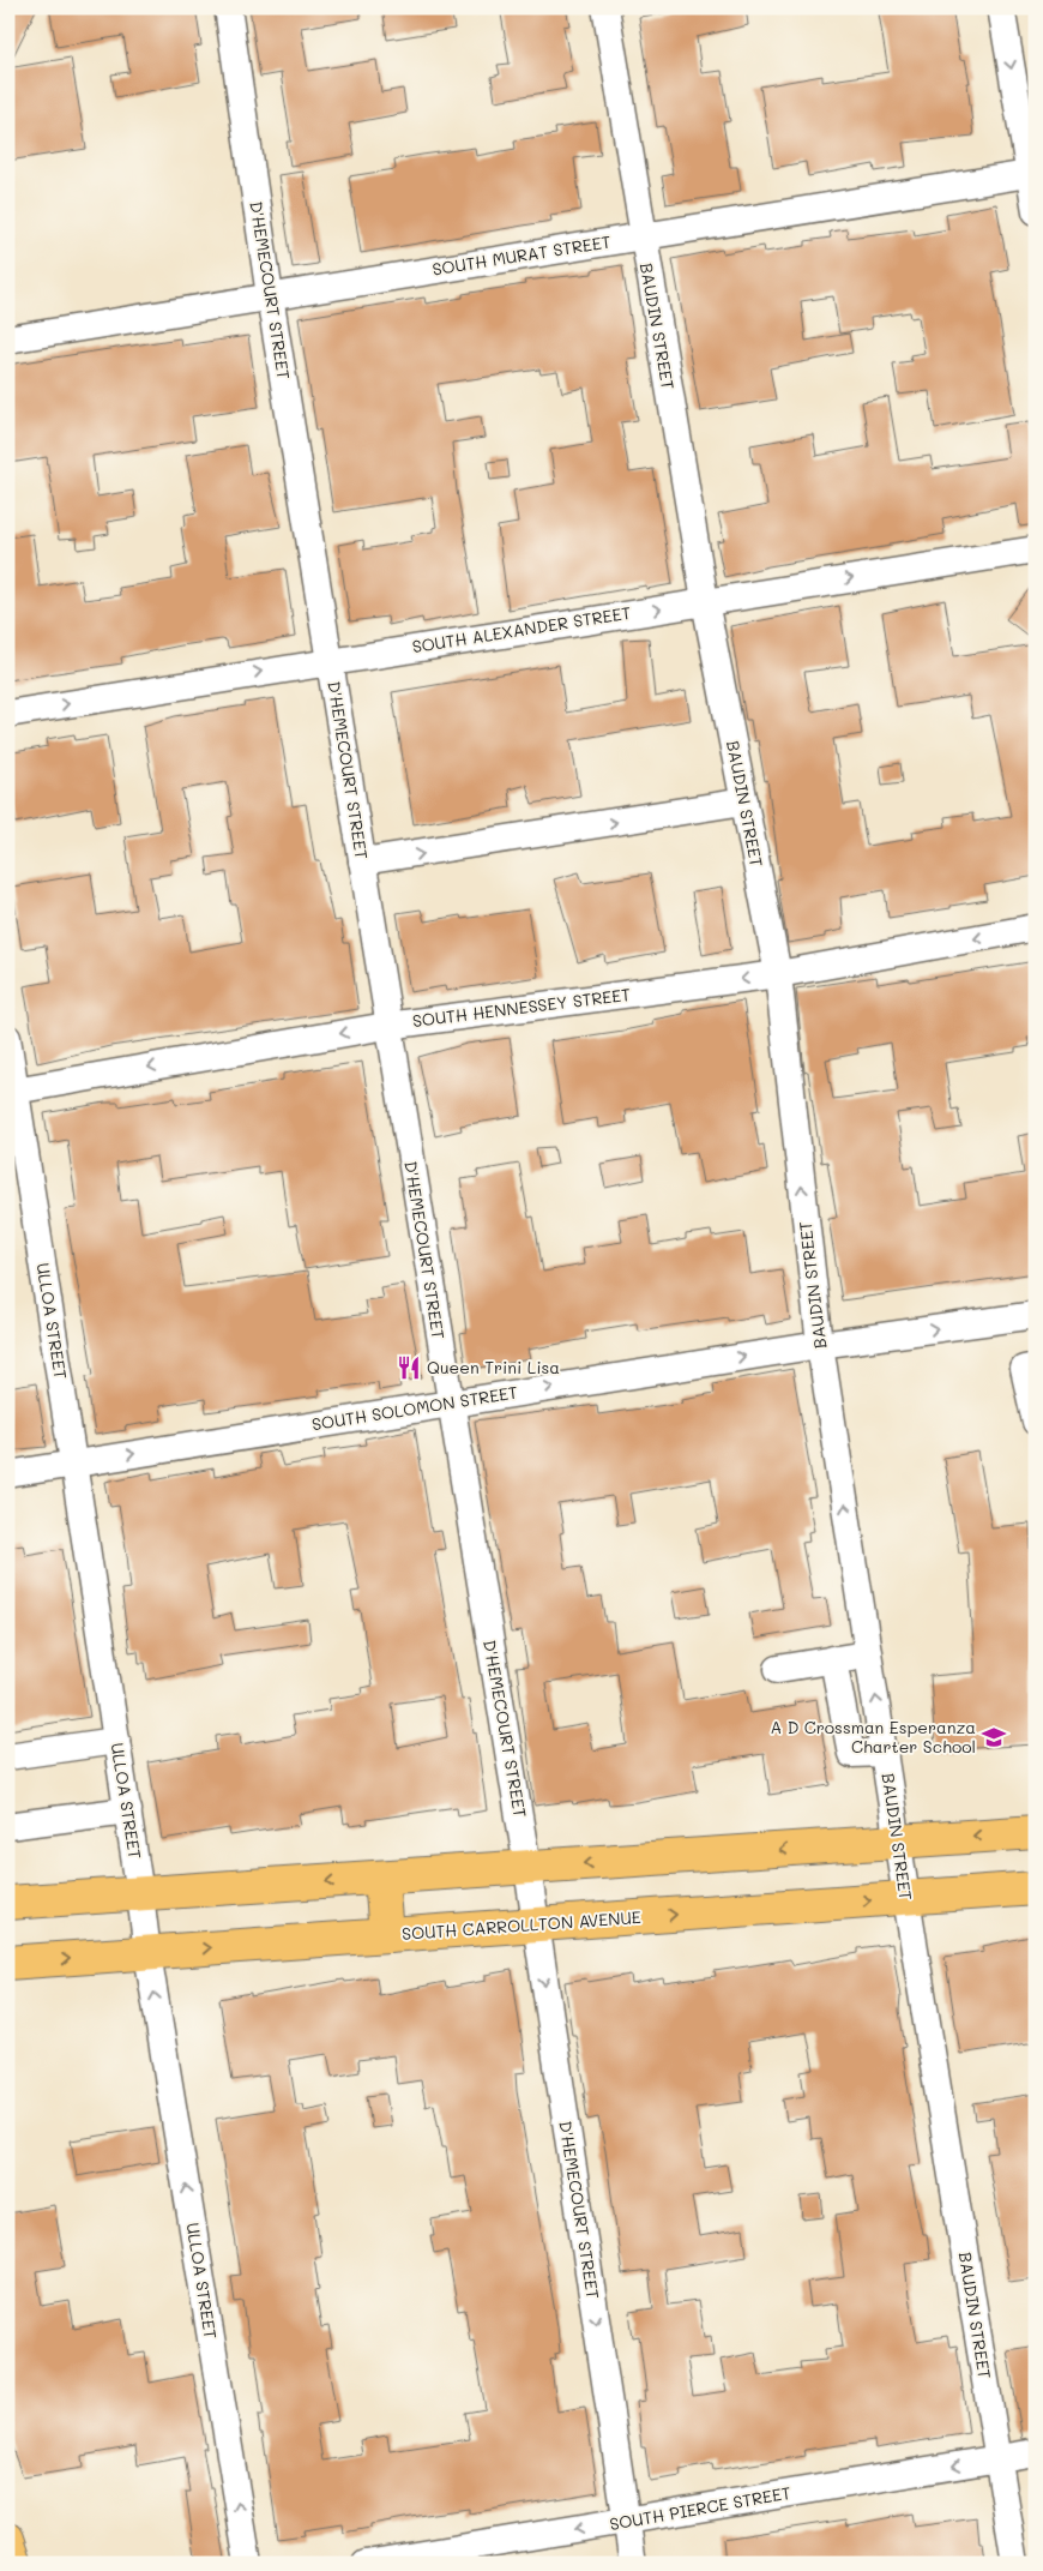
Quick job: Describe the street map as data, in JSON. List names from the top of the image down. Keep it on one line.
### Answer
{"streets":{"main road":["SOUTH CARROLLTON AVENUE"],"street":["SOUTH MURAT STREET","D'HEMECOURT STREET","BAUDIN STREET","SOUTH ALEXANDER STREET","SOUTH HENNESSEY STREET","ULLOA STREET","SOUTH SOLOMON STREET","SOUTH PIERCE STREET"]},"crossings":[["SOUTH MURAT STREET","D'HEMECOURT STREET"],["SOUTH MURAT STREET","BAUDIN STREET"],["D'HEMECOURT STREET","SOUTH ALEXANDER STREET"],["D'HEMECOURT STREET","SOUTH HENNESSEY STREET"],["D'HEMECOURT STREET","SOUTH SOLOMON STREET"],["D'HEMECOURT STREET","SOUTH CARROLLTON AVENUE"],["D'HEMECOURT STREET","SOUTH PIERCE STREET"],["BAUDIN STREET","SOUTH ALEXANDER STREET"],["BAUDIN STREET","SOUTH HENNESSEY STREET"],["BAUDIN STREET","SOUTH SOLOMON STREET"],["BAUDIN STREET","SOUTH CARROLLTON AVENUE"],["BAUDIN STREET","SOUTH PIERCE STREET"],["SOUTH HENNESSEY STREET","ULLOA STREET"],["ULLOA STREET","SOUTH SOLOMON STREET"],["ULLOA STREET","SOUTH CARROLLTON AVENUE"]],"one_way":["ULLOA STREET","SOUTH SOLOMON STREET","SOUTH PIERCE STREET"],"places":{"restaurant":["Queen Trini Lisa"],"school or university":["A D Crossman Esperanza Charter School"]}}
